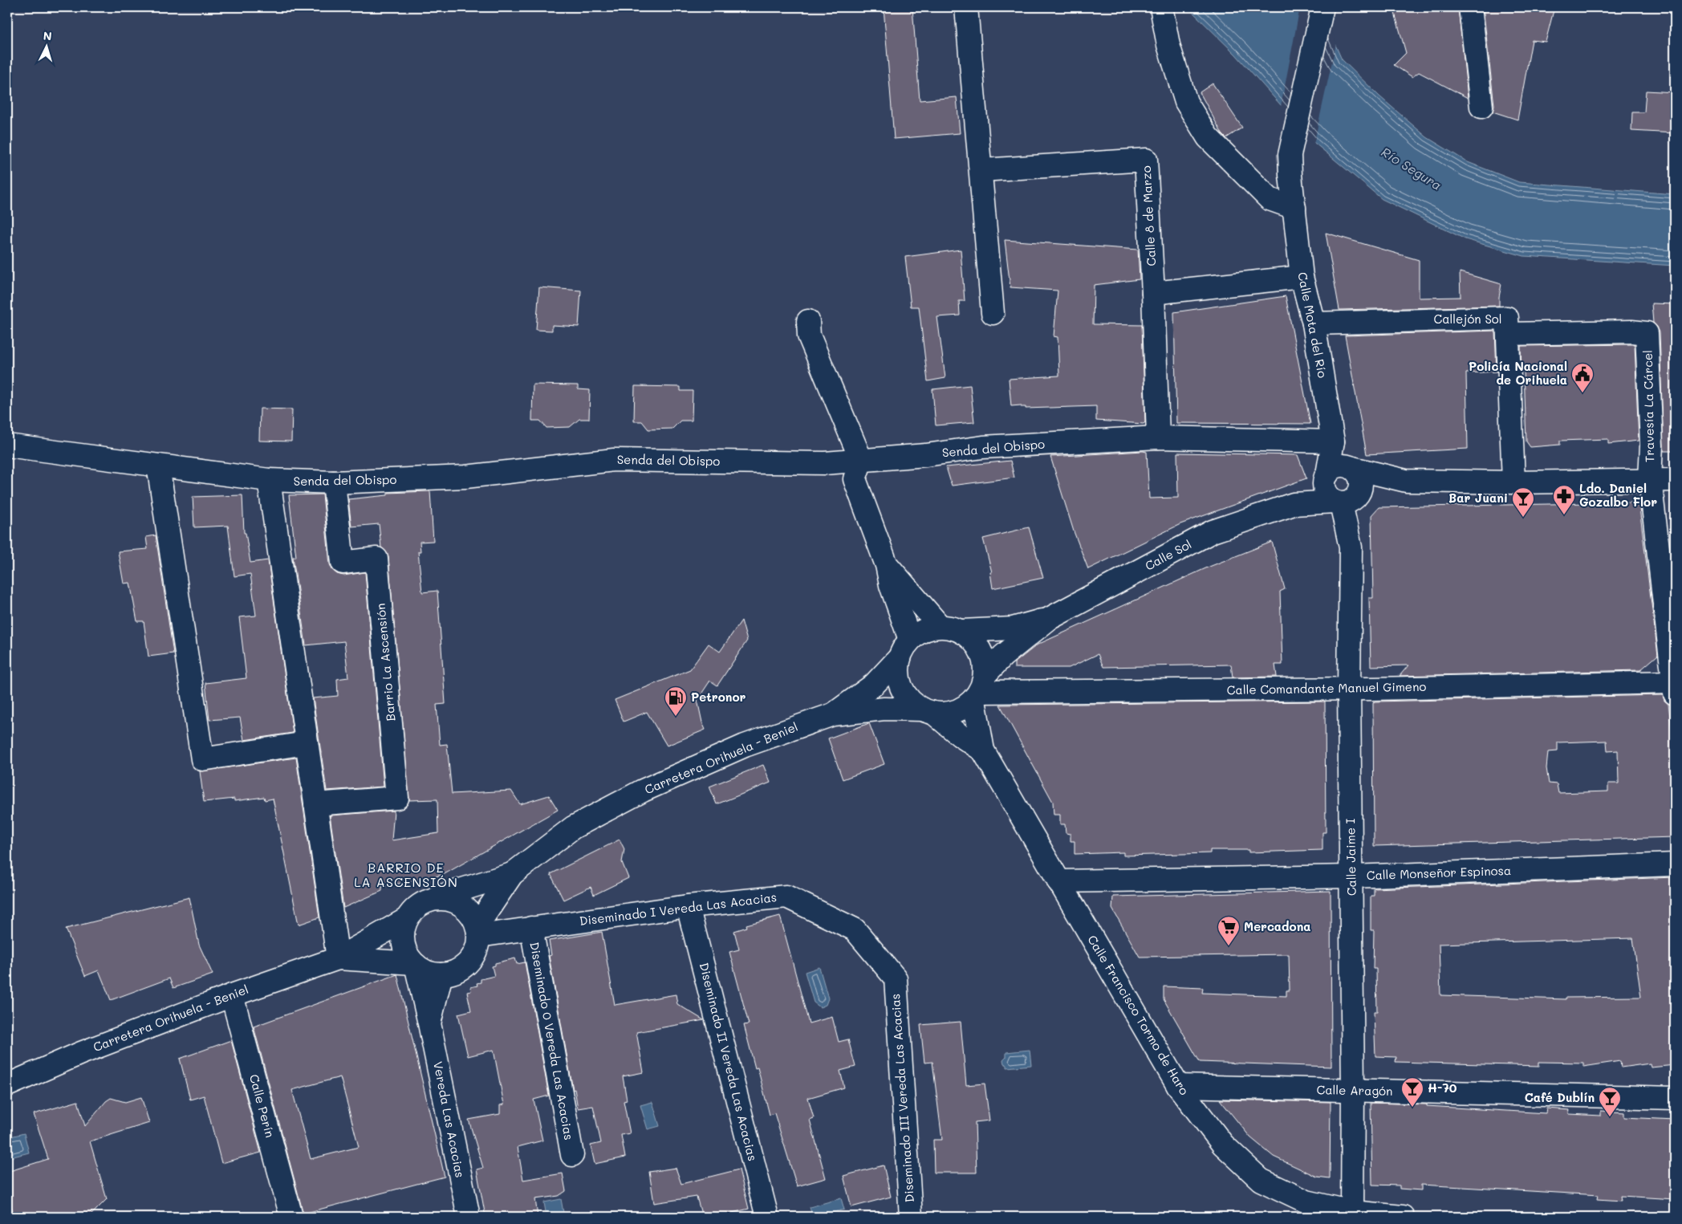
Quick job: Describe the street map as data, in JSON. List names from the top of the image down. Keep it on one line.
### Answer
{"streets":{"street":["Calle 8 de Marzo","Callejón Sol","Calle Mota del Río","Travesía La Cárcel","Senda del Obispo","Calle Sol","Barrio La Ascensión","Calle Comandante Manuel Gimeno","Carretera Orihuela - Beniel","Calle Jaime I","Calle Monseñor Espinosa","Diseminado I Vereda Las Acacias","Calle Francisco Tormo de Haro","Diseminado 0 Vereda Las Acacias","Diseminado II Vereda Las Acacias","Calle Aragón","Diseminado III Vereda Las Acacias","Calle Perín","Vereda Las Acacias"]},"crossings":[["Calle 8 de Marzo","Senda del Obispo"],["Callejón Sol","Calle Mota del Río"],["Callejón Sol","Travesía La Cárcel"],["Callejón Sol","Calle Sol"],["Calle Mota del Río","Senda del Obispo"],["Calle Mota del Río","Calle Sol"],["Calle Mota del Río","Calle Jaime I"],["Travesía La Cárcel","Calle Sol"],["Travesía La Cárcel","Calle Comandante Manuel Gimeno"],["Senda del Obispo","Barrio La Ascensión"],["Calle Sol","Calle Jaime I"],["Calle Comandante Manuel Gimeno","Carretera Orihuela - Beniel"],["Calle Comandante Manuel Gimeno","Calle Jaime I"],["Calle Comandante Manuel Gimeno","Calle Francisco Tormo de Haro"],["Carretera Orihuela - Beniel","Diseminado I Vereda Las Acacias"],["Carretera Orihuela - Beniel","Calle Francisco Tormo de Haro"],["Carretera Orihuela - Beniel","Calle Perín"],["Carretera Orihuela - Beniel","Vereda Las Acacias"],["Calle Jaime I","Calle Monseñor Espinosa"],["Calle Jaime I","Calle Francisco Tormo de Haro"],["Calle Jaime I","Calle Aragón"],["Calle Monseñor Espinosa","Calle Francisco Tormo de Haro"],["Diseminado I Vereda Las Acacias","Diseminado 0 Vereda Las Acacias"],["Diseminado I Vereda Las Acacias","Diseminado II Vereda Las Acacias"],["Diseminado I Vereda Las Acacias","Diseminado III Vereda Las Acacias"],["Diseminado I Vereda Las Acacias","Vereda Las Acacias"],["Calle Francisco Tormo de Haro","Calle Aragón"]],"districts":["BARRIO DE LA ASCENSIÓN"],"water":["Río Segura"],"places":{"public building":["Policía Nacional de Orihuela"],"pharmacy":["Ldo. Daniel Gozalbo Flor"],"bar":["Bar Juani","H-70","Café Dublín"],"fuel station":["Petronor"],"supermarket":["Mercadona"]},"north":"top"}
